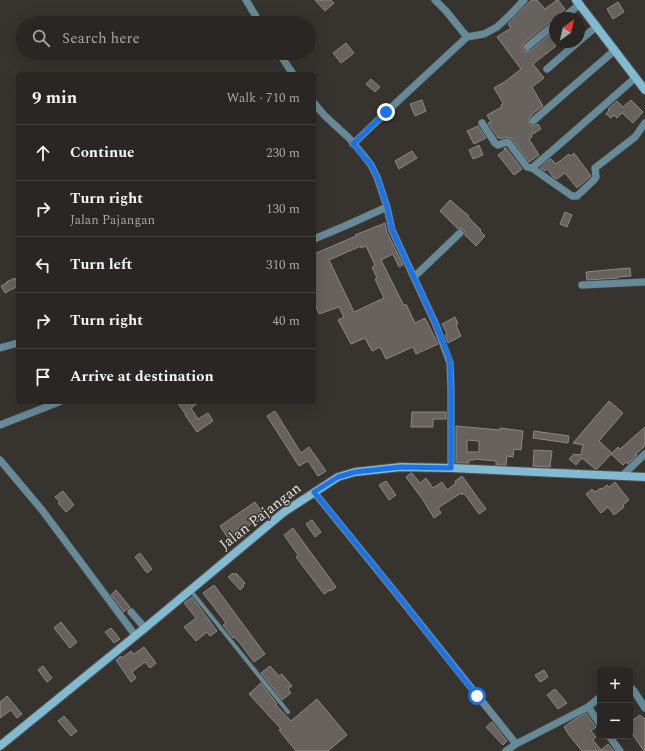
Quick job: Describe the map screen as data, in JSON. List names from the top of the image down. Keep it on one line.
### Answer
{"streets":{"main road":["Jalan Pajangan"]},"north":"top right","page":{"search":"Search here","heading":["9 min","Walk · 710 m"],"list":[["Continue","230 m"],["Turn right","Jalan Pajangan","130 m"],["Turn left","310 m"],["Turn right","40 m"],"Arrive at destination"],"map_buttons":["+","−"]}}
